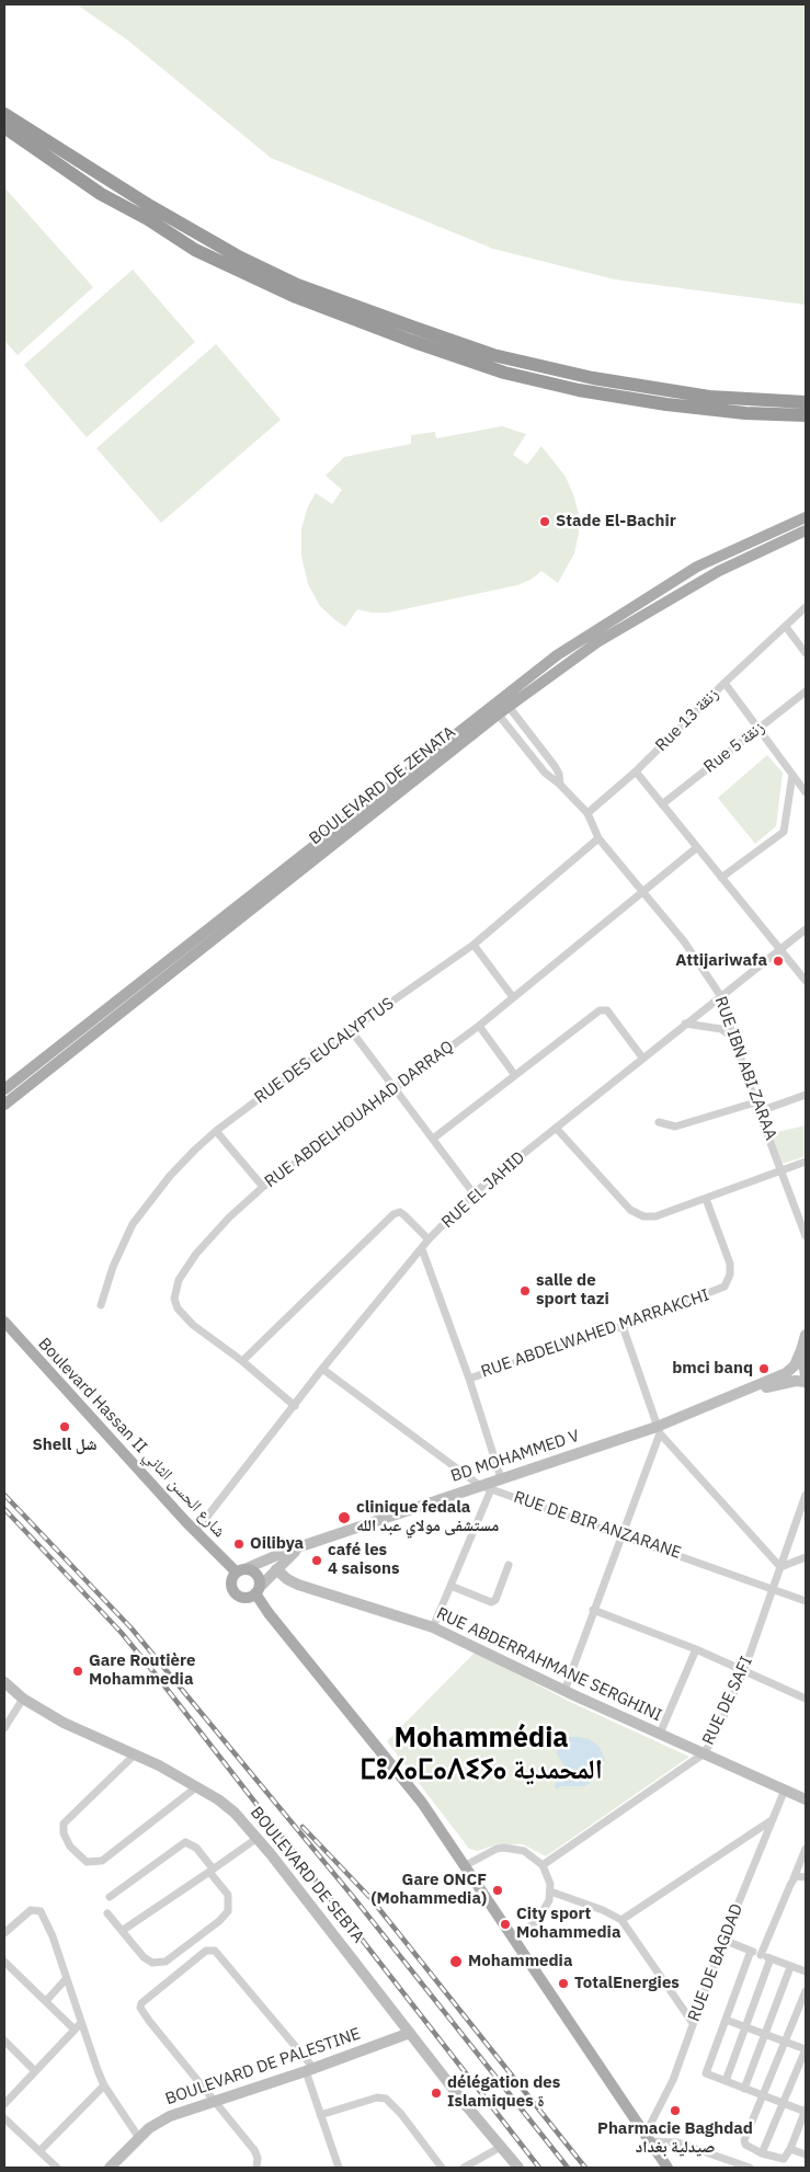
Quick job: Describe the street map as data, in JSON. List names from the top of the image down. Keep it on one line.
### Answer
{"streets":{"main road":["BOULEVARD DE ZENATA","Boulevard Hassan II شارع الحسن الثاني"],"street":["Rue 13 زنقة","Rue 5 زنقة","RUE DES EUCALYPTUS","RUE IBN ABI ZARAA","RUE ABDELHOUAHAD DARRAQ","RUE EL JAHID","RUE ABDELWAHED MARRAKCHI","BD MOHAMMED V","RUE DE BIR ANZARANE","RUE ABDERRAHMANE SERGHINI","RUE DE SAFI","BOULEVARD DE SEBTA","RUE DE BAGDAD","BOULEVARD DE PALESTINE"]},"crossings":[["RUE DES EUCALYPTUS","RUE IBN ABI ZARAA"],["RUE IBN ABI ZARAA","RUE ABDELHOUAHAD DARRAQ"],["RUE IBN ABI ZARAA","RUE EL JAHID"],["RUE ABDELHOUAHAD DARRAQ","RUE EL JAHID"],["RUE EL JAHID","Boulevard Hassan II شارع الحسن الثاني"],["RUE EL JAHID","RUE DE BIR ANZARANE"],["Boulevard Hassan II شارع الحسن الثاني","BD MOHAMMED V"],["BD MOHAMMED V","RUE DE BIR ANZARANE"],["BD MOHAMMED V","RUE ABDERRAHMANE SERGHINI"],["RUE DE BIR ANZARANE","RUE DE SAFI"],["RUE ABDERRAHMANE SERGHINI","RUE DE SAFI"],["RUE ABDERRAHMANE SERGHINI","RUE DE BAGDAD"],["BOULEVARD DE SEBTA","BOULEVARD DE PALESTINE"]],"districts":["Mohammédia ⵎⵓⵃⴰⵎⴰⴷⵉⵢⴰ المحمدية"],"places":["Stade El-Bachir","Attijariwafa","salle de sport tazi","bmci banq","Shell شل","clinique fedala مستشفى مولاي عبد الله","Oilibya","café les 4 saisons","Gare Routière Mohammedia","Gare ONCF (Mohammedia)","City sport Mohammedia","Mohammedia","TotalEnergies","délégation des Islamiques ة","Pharmacie Baghdad صيدلية بغداد"]}
